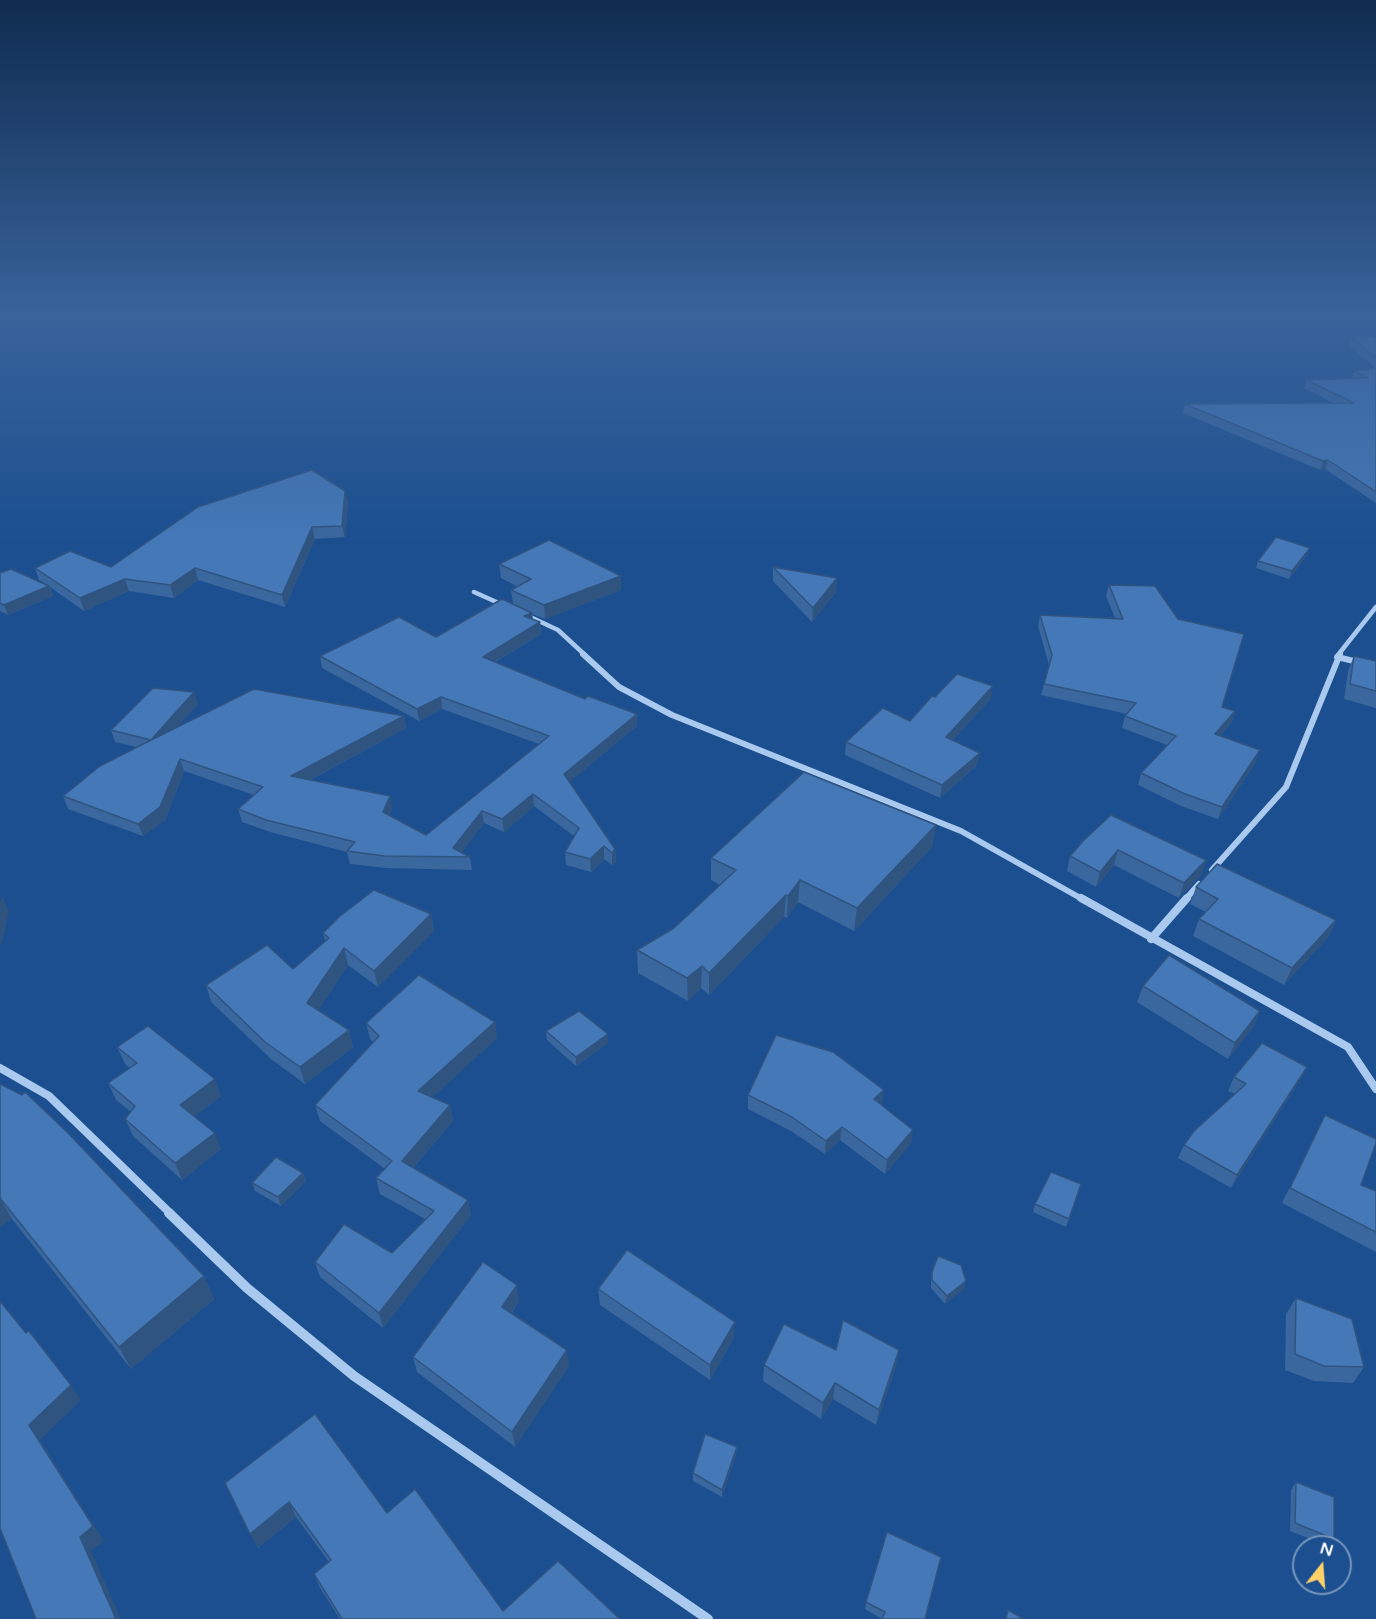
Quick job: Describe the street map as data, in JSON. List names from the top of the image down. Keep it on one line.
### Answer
{"north":"top"}
